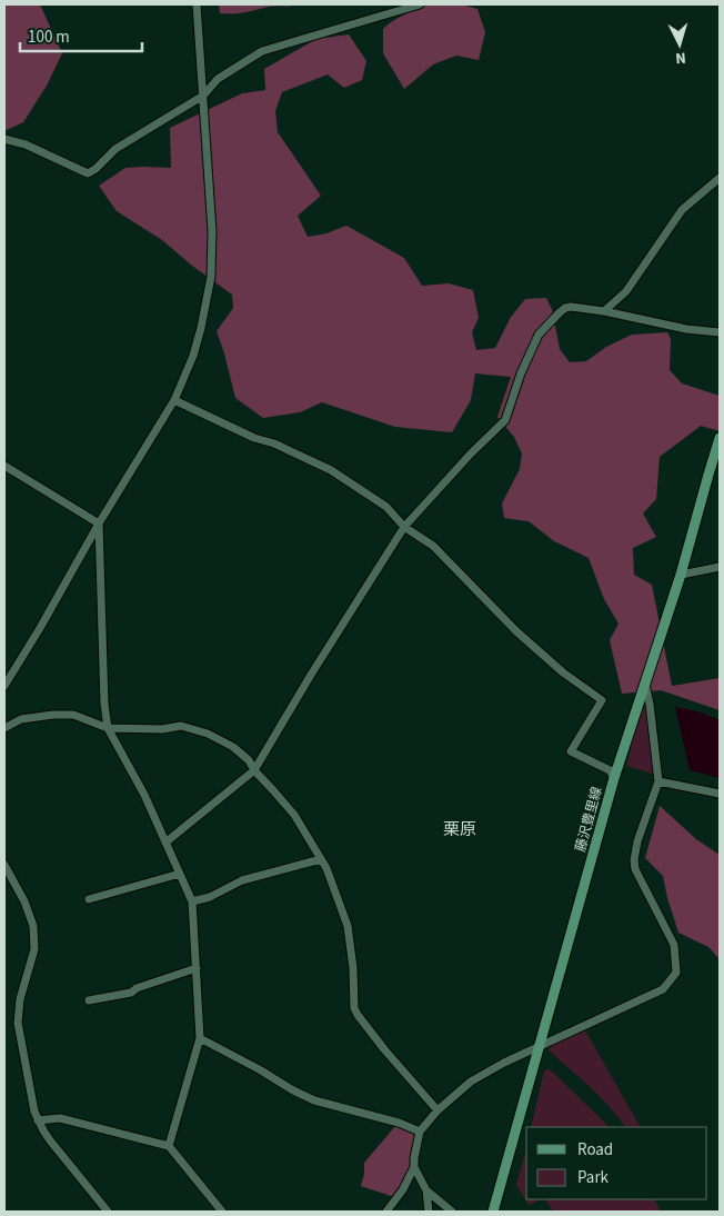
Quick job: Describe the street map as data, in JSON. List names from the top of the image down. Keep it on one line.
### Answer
{"streets":{"main road":["藤沢豊里線"]},"districts":["栗原"],"legend":["Road","Park"],"scale_bar":"100 m","north":"bottom"}
